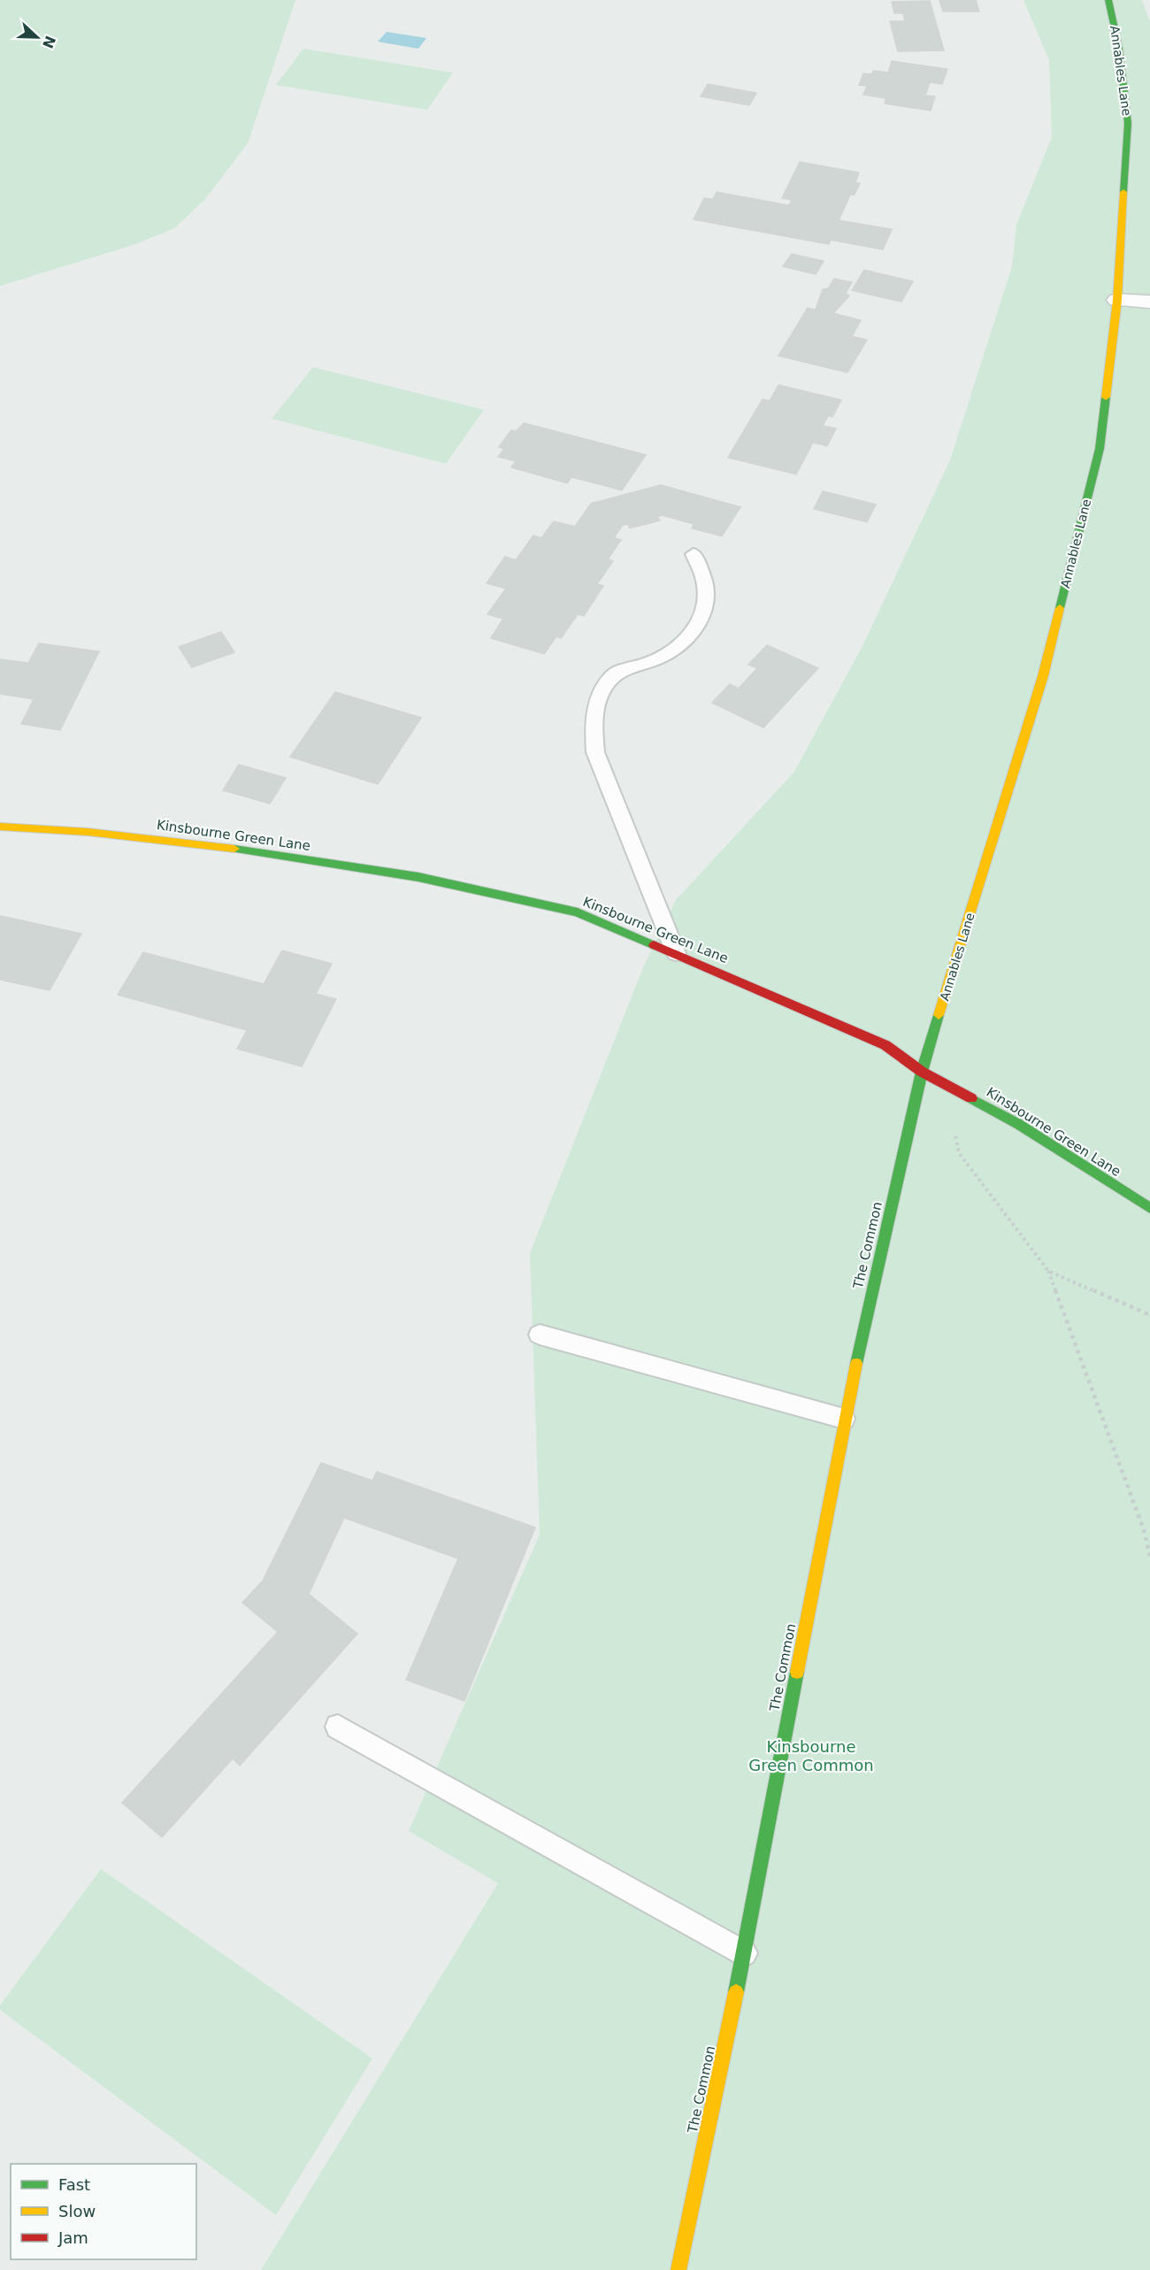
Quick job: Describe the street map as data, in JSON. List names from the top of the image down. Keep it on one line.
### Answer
{"streets":{"street":["Annables Lane","Kinsbourne Green Lane","The Common"]},"crossings":[["Annables Lane","Kinsbourne Green Lane"],["Annables Lane","The Common"],["Kinsbourne Green Lane","The Common"]],"parks":["Kinsbourne Green Common"],"legend":["Fast","Slow","Jam"],"north":"right"}
